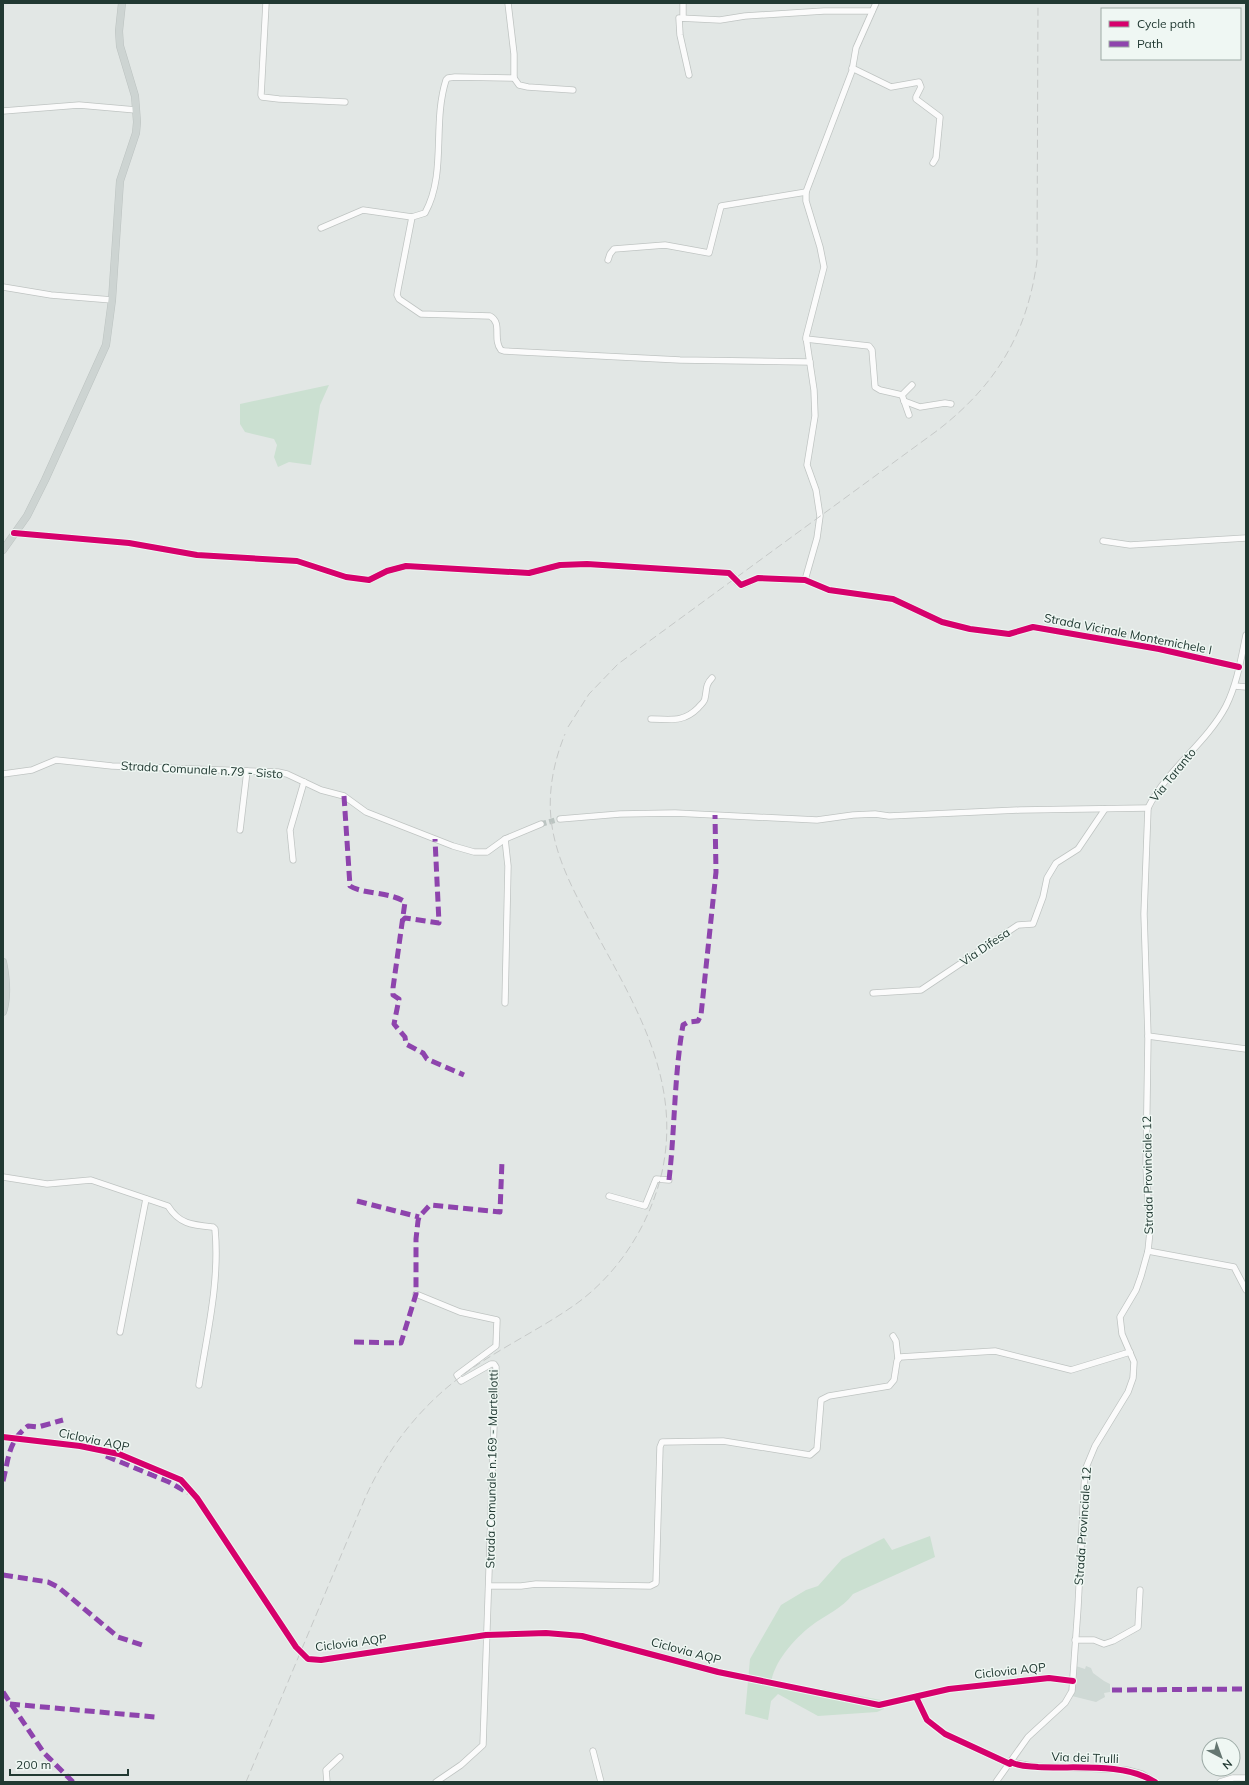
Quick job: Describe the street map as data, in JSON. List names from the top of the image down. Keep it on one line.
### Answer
{"streets":{"street":["Strada Vicinale Montemichele I","Strada Comunale n.79 - Sisto","Via Taranto","Via Difesa","Strada Provinciale 12","Strada Comunale n.169 - Martellotti","Via dei Trulli"],"cycle path":["Ciclovia AQP"]},"crossings":[["Strada Vicinale Montemichele I","Via Taranto"],["Via Taranto","Strada Provinciale 12"],["Strada Provinciale 12","Via dei Trulli"]],"legend":["Cycle path","Path"],"scale_bar":"200 m","north":"bottom right"}
